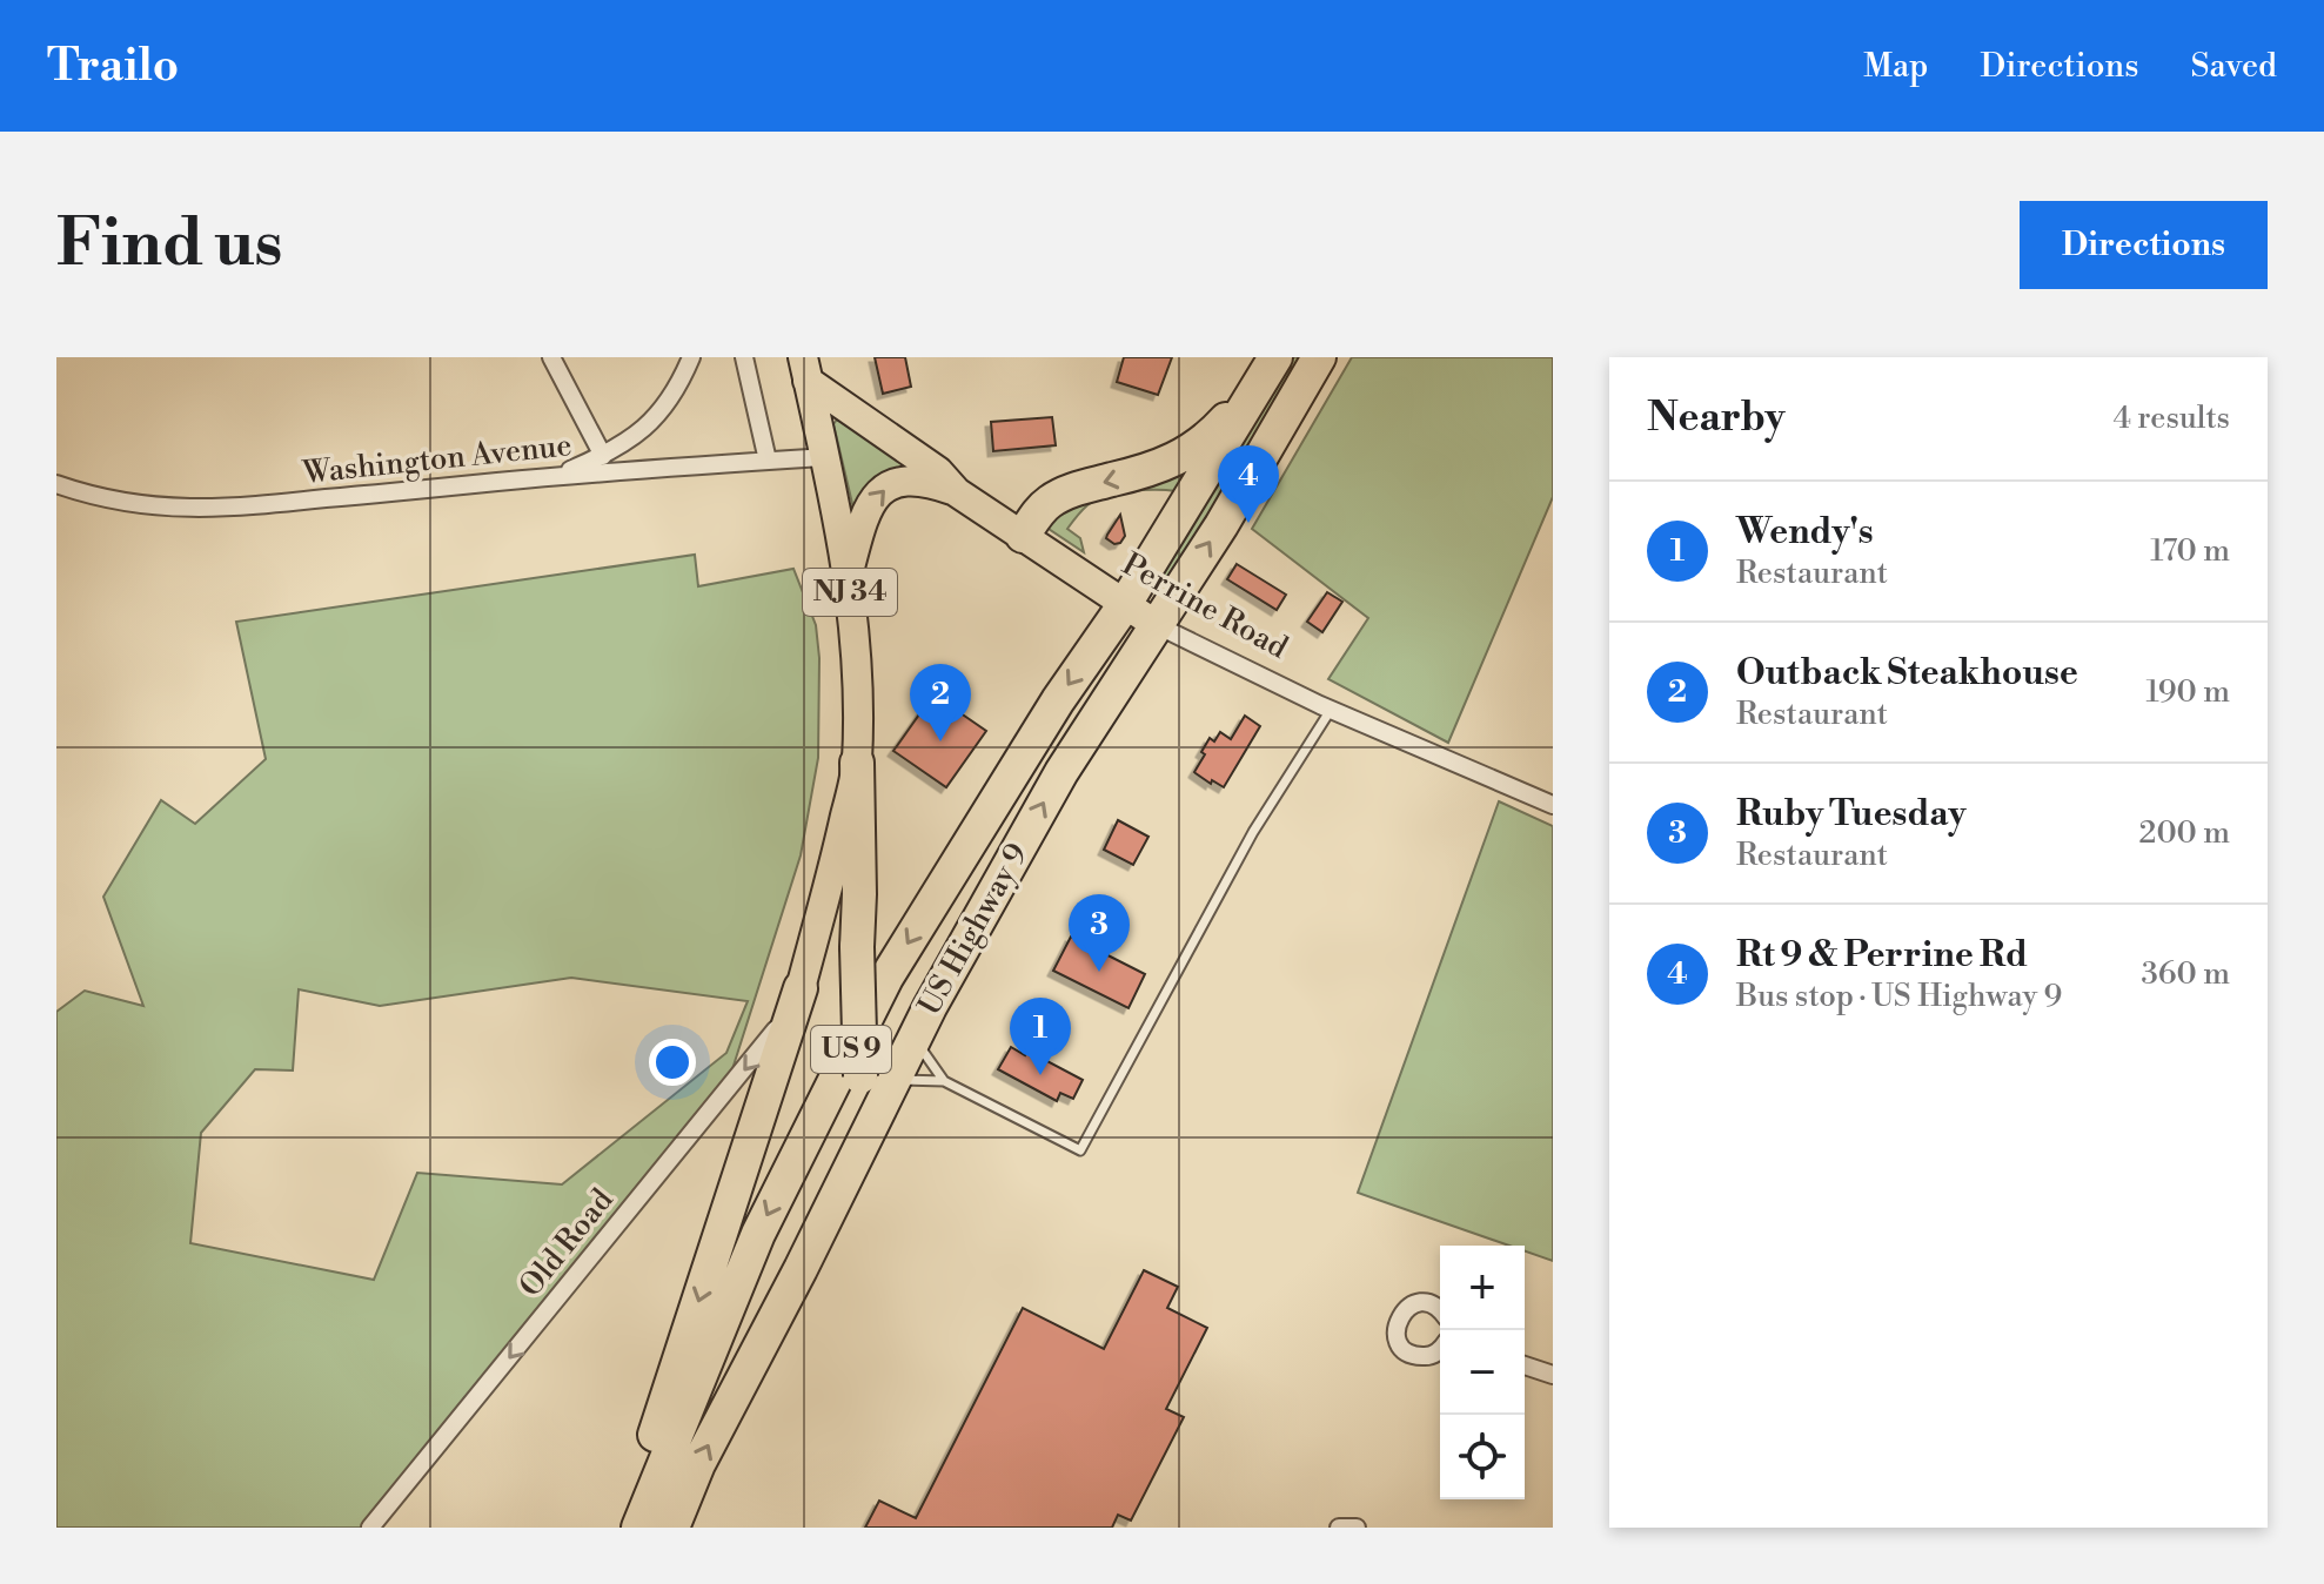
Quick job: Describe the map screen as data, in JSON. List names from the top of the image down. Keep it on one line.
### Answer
{"streets":{"highway":["US Highway 9","US 9"],"main road":["NJ 34","Perrine Road"],"street":["Washington Avenue","Old Road"]},"crossings":[["Washington Avenue","NJ 34"],["NJ 34","Perrine Road"],["Perrine Road","US Highway 9"]],"one_way":["Old Road"],"page":{"header":"Trailo","nav":["Map","Directions","Saved"],"buttons":"Directions","title":"Find us","heading":["Nearby","4 results"],"pins":["4","2","3","1"],"list":[{"mark":"1","name":"Wendy's","note":"Restaurant","value":"170 m"},{"mark":"2","name":"Outback Steakhouse","note":"Restaurant","value":"190 m"},{"mark":"3","name":"Ruby Tuesday","note":"Restaurant","value":"200 m"},{"mark":"4","name":"Rt 9 & Perrine Rd","note":"Bus stop · US Highway 9","value":"360 m"}],"map_buttons":["+","−"]}}
